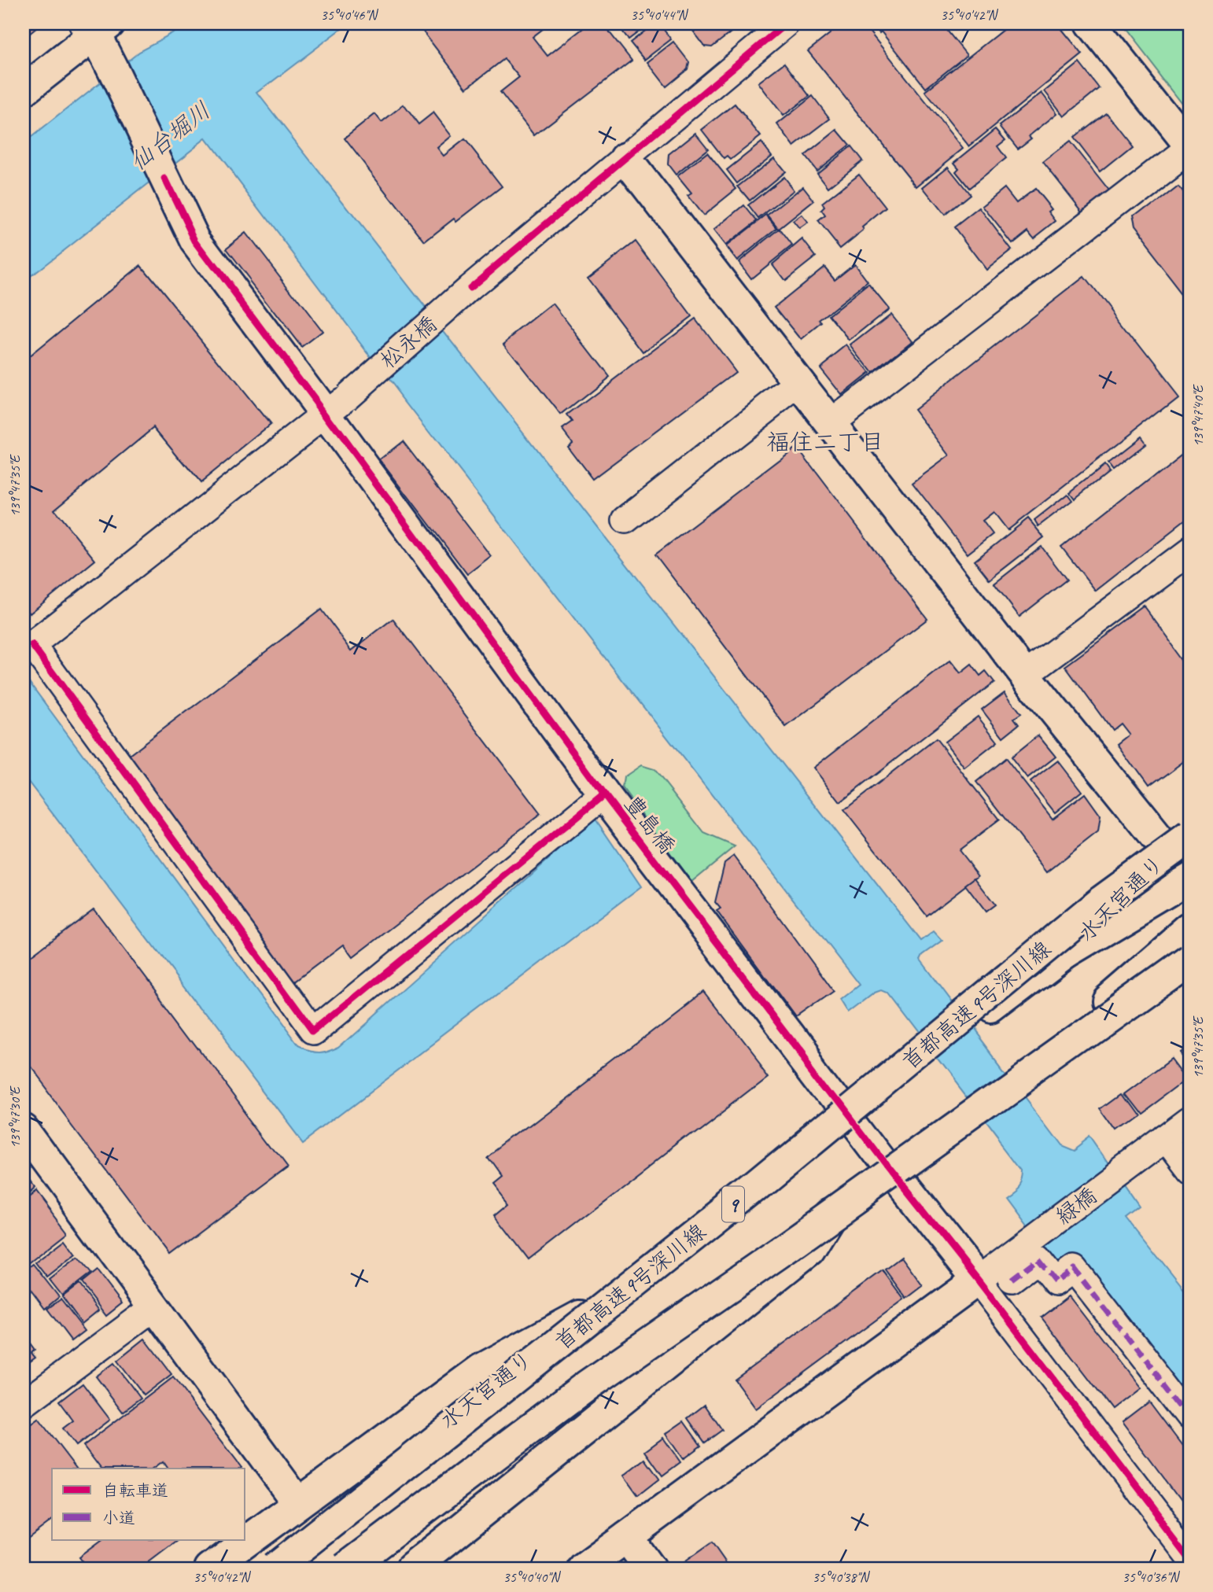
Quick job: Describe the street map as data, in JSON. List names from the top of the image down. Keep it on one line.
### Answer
{"streets":{"main road":["豊島橋","水天宮通り","首都高速9号深川線","9"],"street":["松永橋","緑橋"]},"crossings":[["松永橋","豊島橋"],["豊島橋","水天宮通り"],["豊島橋","緑橋"],["水天宮通り","首都高速9号深川線"]],"districts":["福住二丁目"],"water":["仙台堀川"],"legend":["自転車道","小道"],"coordinates":["35°40'46\"N","35°40'44\"N","35°40'42\"N","139°47'40\"E","139°47'35\"E","139°47'30\"E","35°40'40\"N","35°40'38\"N","35°40'36\"N"]}
